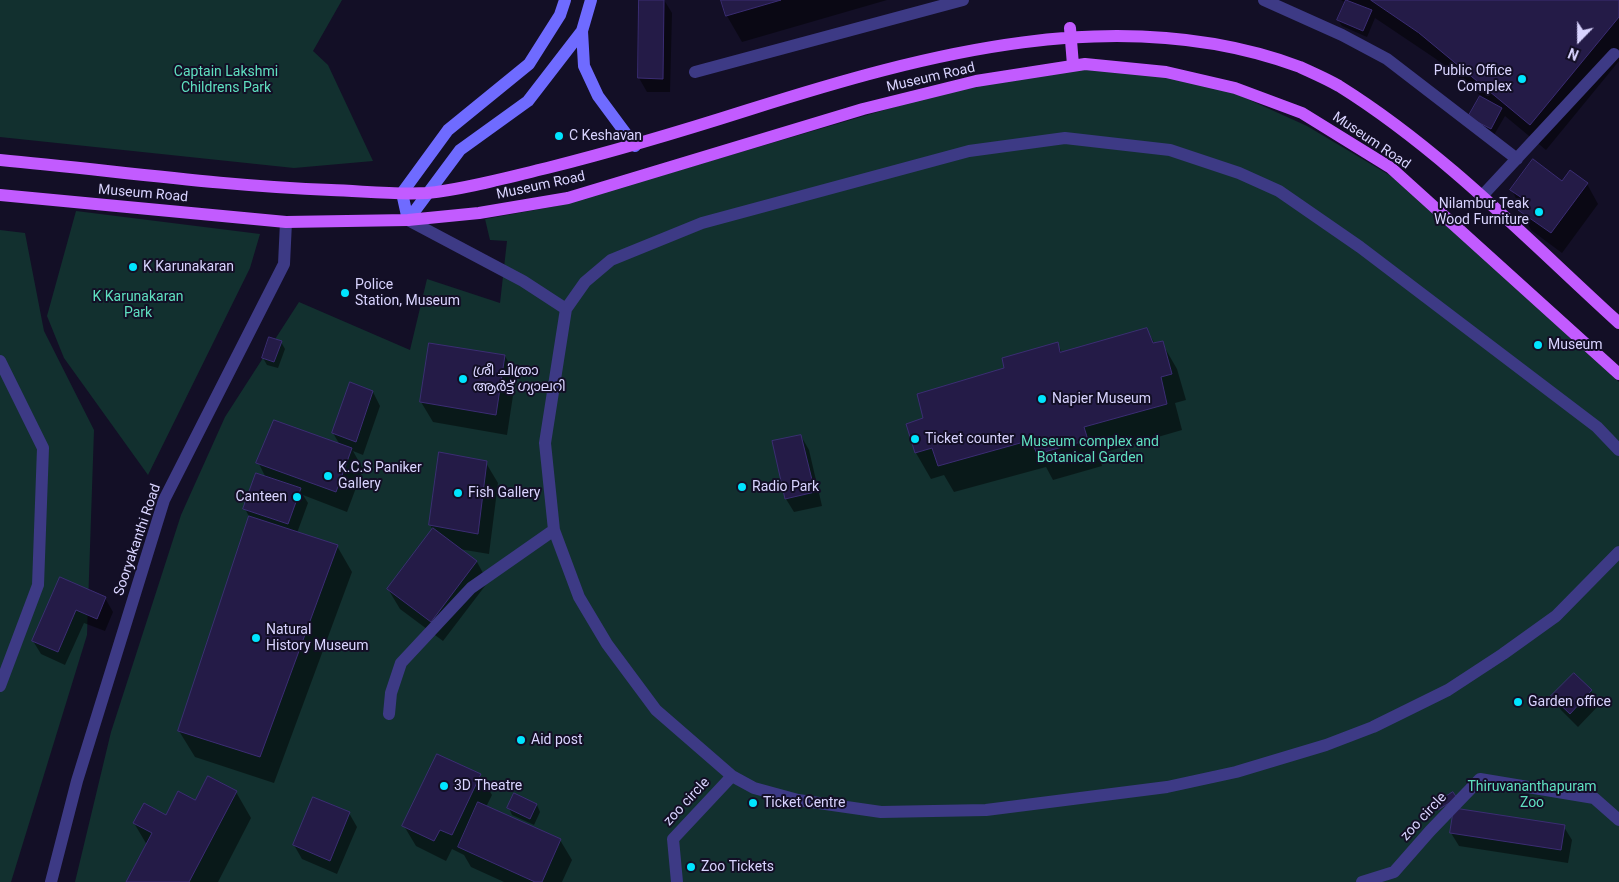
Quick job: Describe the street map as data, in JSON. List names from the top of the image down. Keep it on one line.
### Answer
{"streets":{"main road":["Museum Road"],"street":["Sooryakanthi Road","zoo circle"]},"crossings":[["Museum Road","Sooryakanthi Road"]],"parks":["Captain Lakshmi Childrens Park","K Karunakaran Park","Museum complex and Botanical Garden","Thiruvananthapuram Zoo"],"places":["Public Office Complex","C Keshavan","Nilambur Teak Wood Furniture","K Karunakaran","Police Station, Museum","Museum","ശ്രീ ചിത്രാ ആർട്ട് ഗ്യാലറി","Napier Museum","Ticket counter","K.C.S Paniker Gallery","Radio Park","Fish Gallery","Canteen","Natural History Museum","Garden office","Aid post","3D Theatre","Ticket Centre","Zoo Tickets"],"north":"bottom"}
